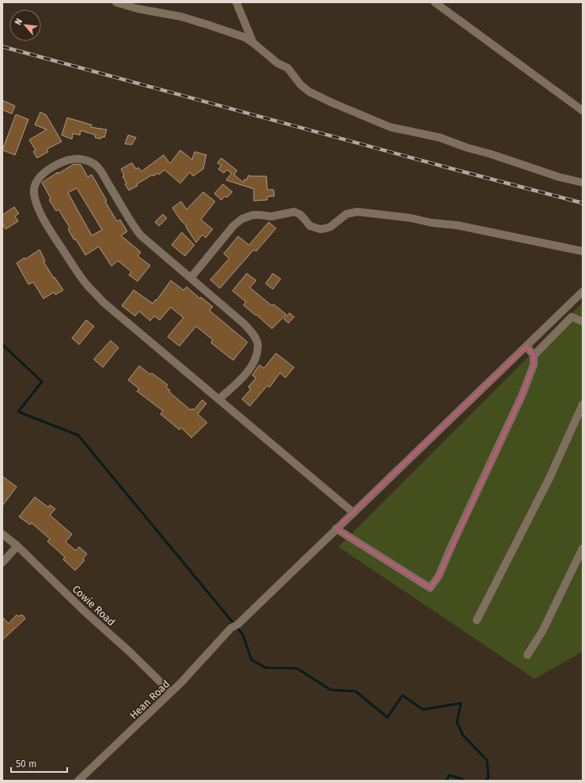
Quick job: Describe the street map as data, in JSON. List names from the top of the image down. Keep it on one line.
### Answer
{"streets":{"street":["Cowie Road","Hean Road"]},"crossings":[["Cowie Road","Hean Road"]],"scale_bar":"50 m","north":"top left"}
